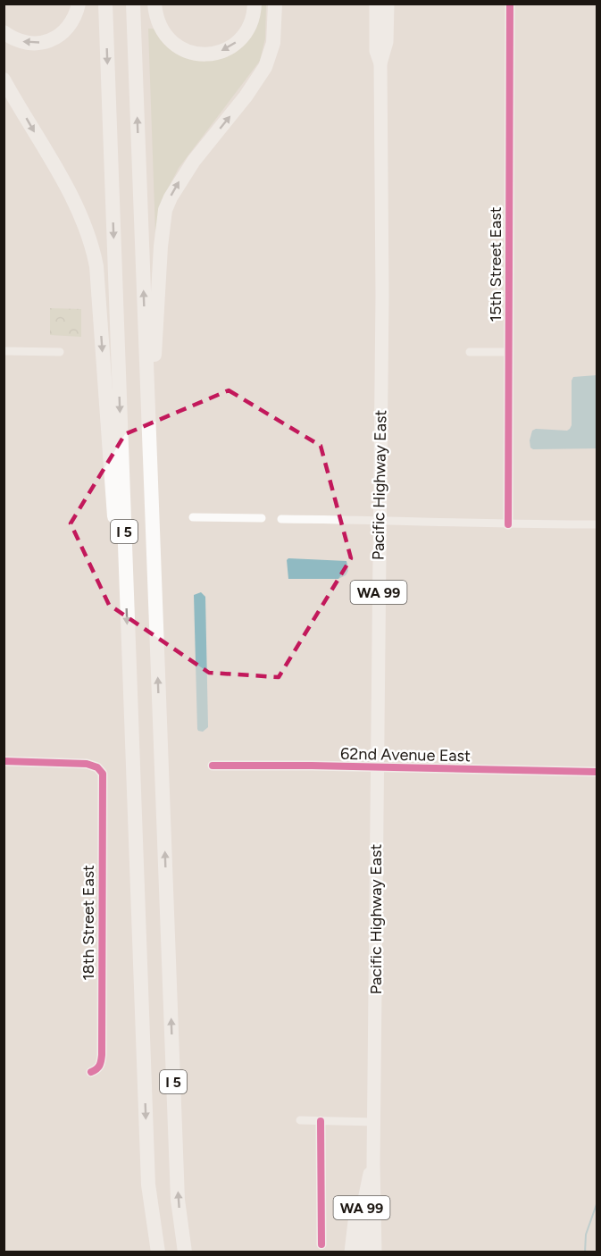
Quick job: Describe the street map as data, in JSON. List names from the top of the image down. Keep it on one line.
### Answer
{"streets":{"highway":["I 5"],"main road":["Pacific Highway East","WA 99"],"street":["15th Street East","62nd Avenue East","18th Street East"]},"crossings":[["Pacific Highway East","62nd Avenue East"]]}
